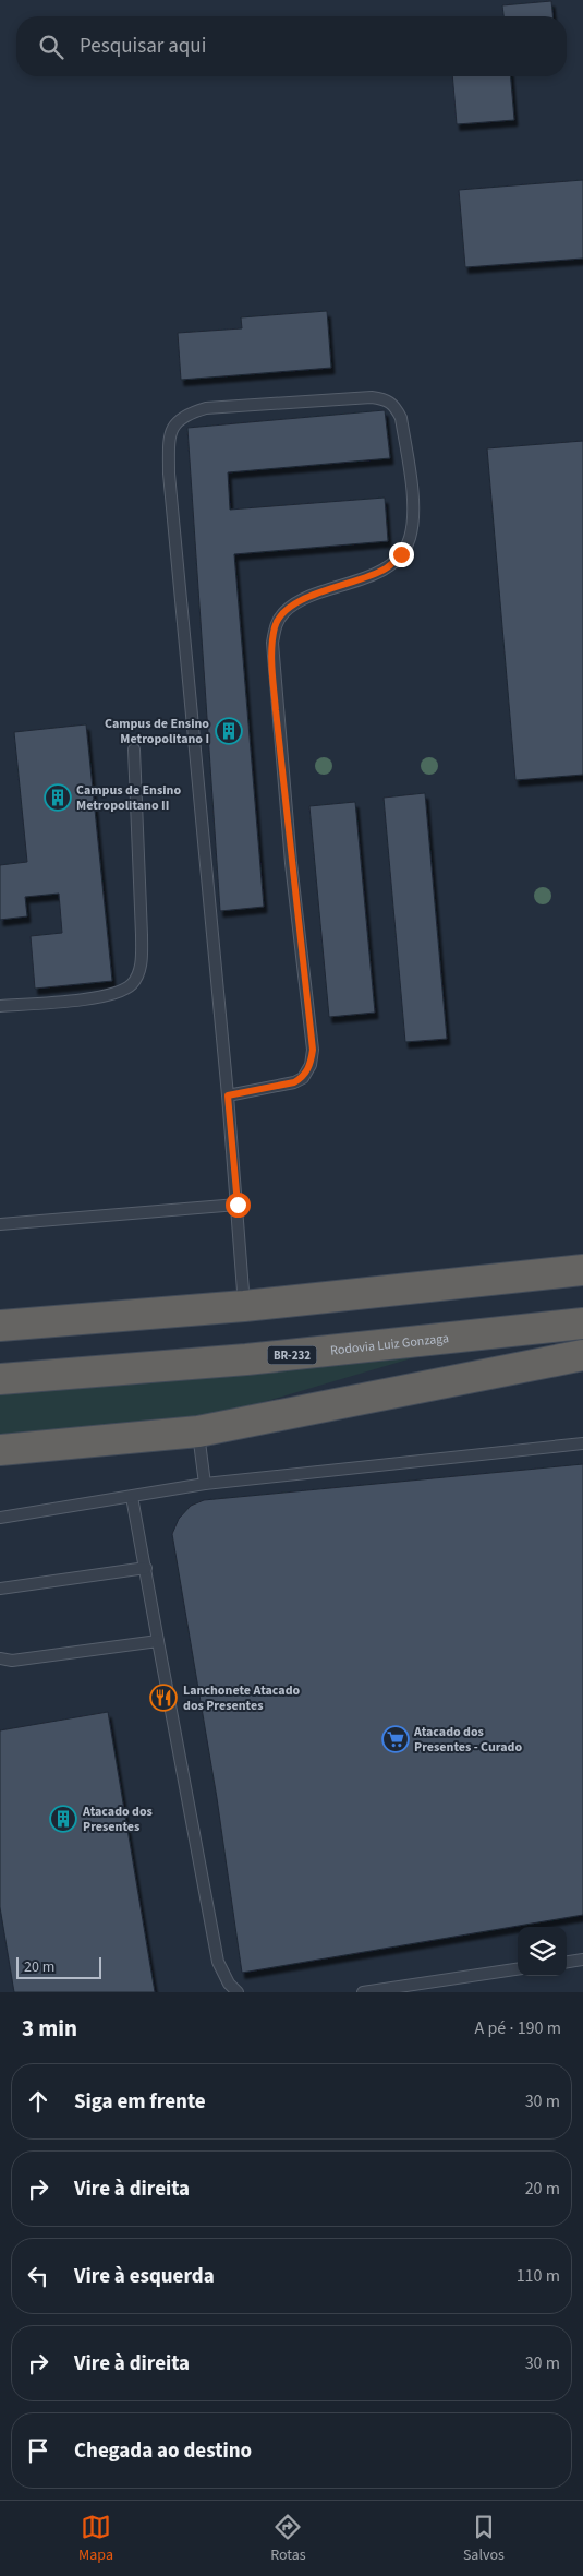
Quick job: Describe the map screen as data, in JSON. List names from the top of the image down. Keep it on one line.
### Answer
{"streets":{"highway":["Rodovia Luiz Gonzaga","BR-232"]},"places":{"building":["Campus de Ensino Metropolitano I","Campus de Ensino Metropolitano II","Atacado dos Presentes"],"restaurant":["Lanchonete Atacado dos Presentes"],"supermarket":["Atacado dos Presentes - Curado"]},"scale_bar":"20 m","page":{"search":"Pesquisar aqui","scale":"20 m","heading":["3 min","A pé · 190 m"],"list":[["Siga em frente","30 m"],["Vire à direita","20 m"],["Vire à esquerda","110 m"],["Vire à direita","30 m"],"Chegada ao destino"],"nav":["Mapa","Rotas","Salvos"]}}
